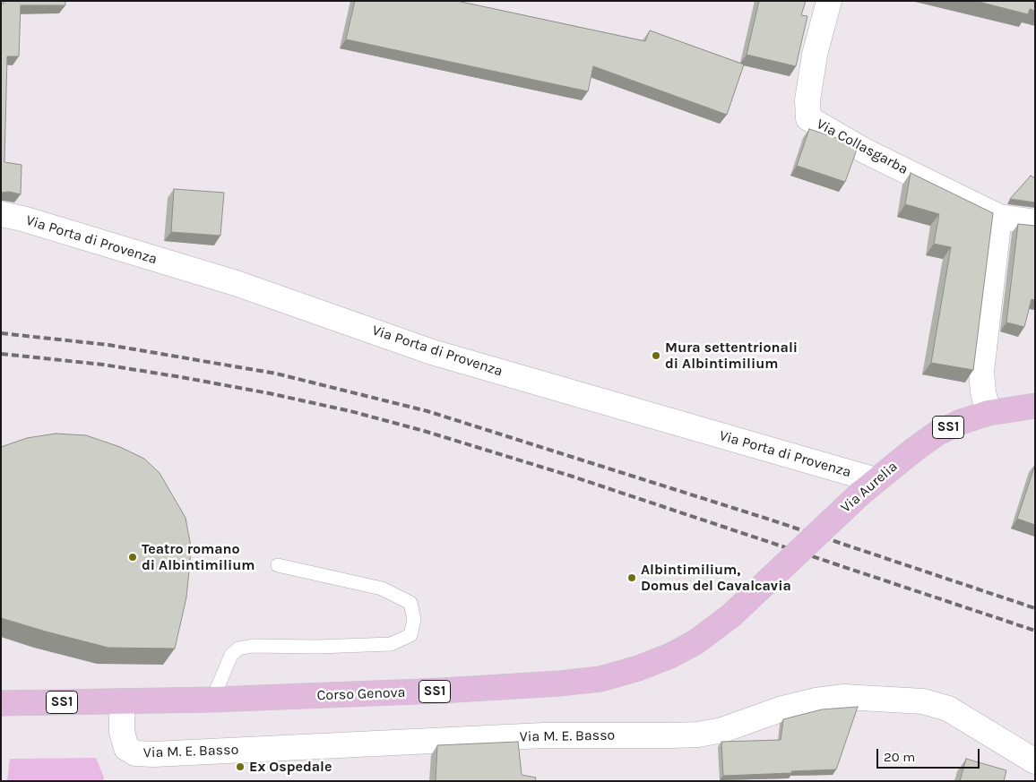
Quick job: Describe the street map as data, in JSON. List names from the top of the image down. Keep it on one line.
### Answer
{"streets":{"main road":["SS1","Via Aurelia","Corso Genova"],"street":["Via Collasgarba","Via Porta di Provenza","Via M. E. Basso"]},"crossings":[["Via Porta di Provenza","Via Aurelia"],["Via Aurelia","Corso Genova"],["Corso Genova","Via M. E. Basso"]],"places":["Mura settentrionali di Albintimilium","Teatro romano di Albintimilium","Albintimilium, Domus del Cavalcavia","Ex Ospedale"],"scale_bar":"20 m"}
